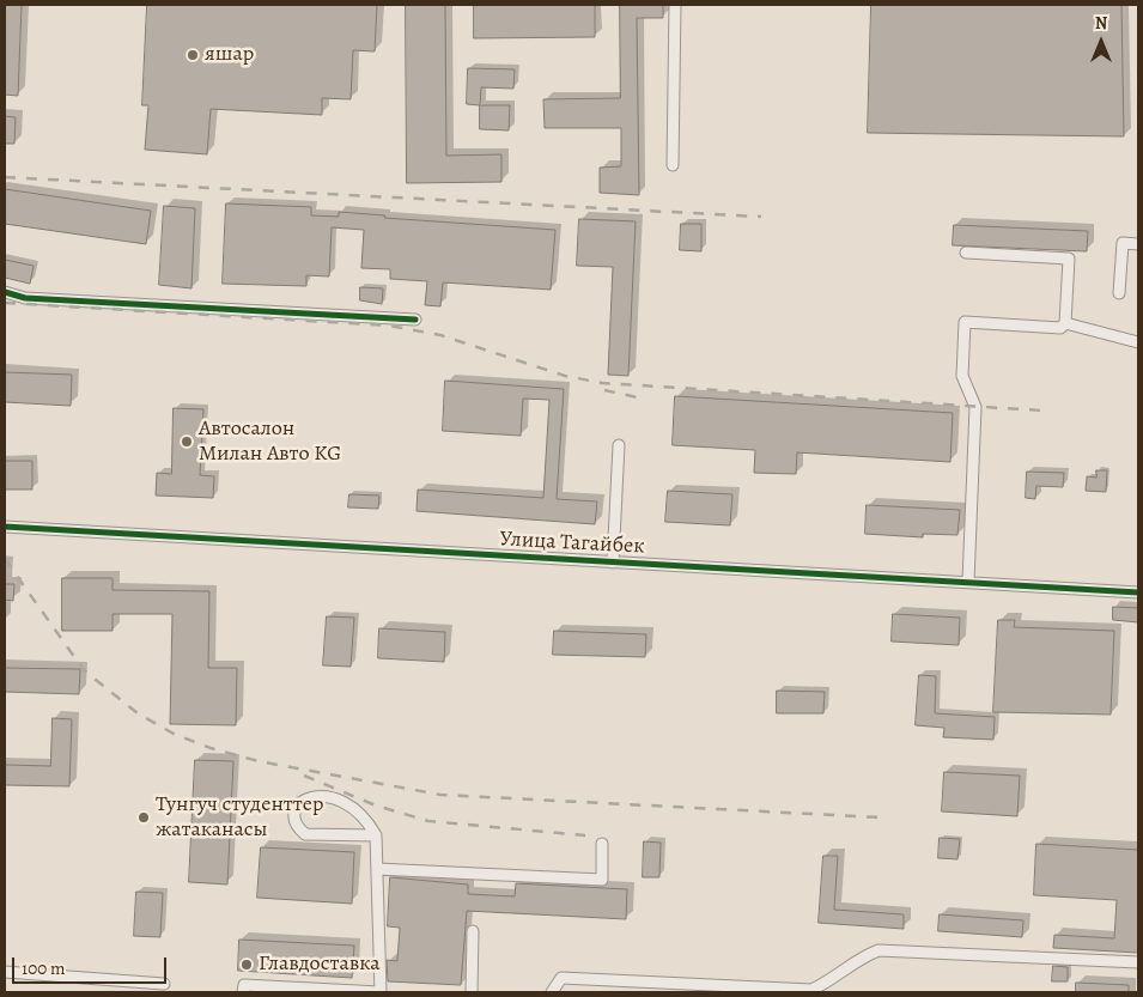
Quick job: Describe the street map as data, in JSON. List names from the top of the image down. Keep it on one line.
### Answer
{"streets":{"street":["Улица Тагайбек"]},"places":["яшар","Автосалон Милан Авто KG","Тунгуч студенттер жатаканасы","Главдоставка"],"scale_bar":"100 m","north":"top"}
